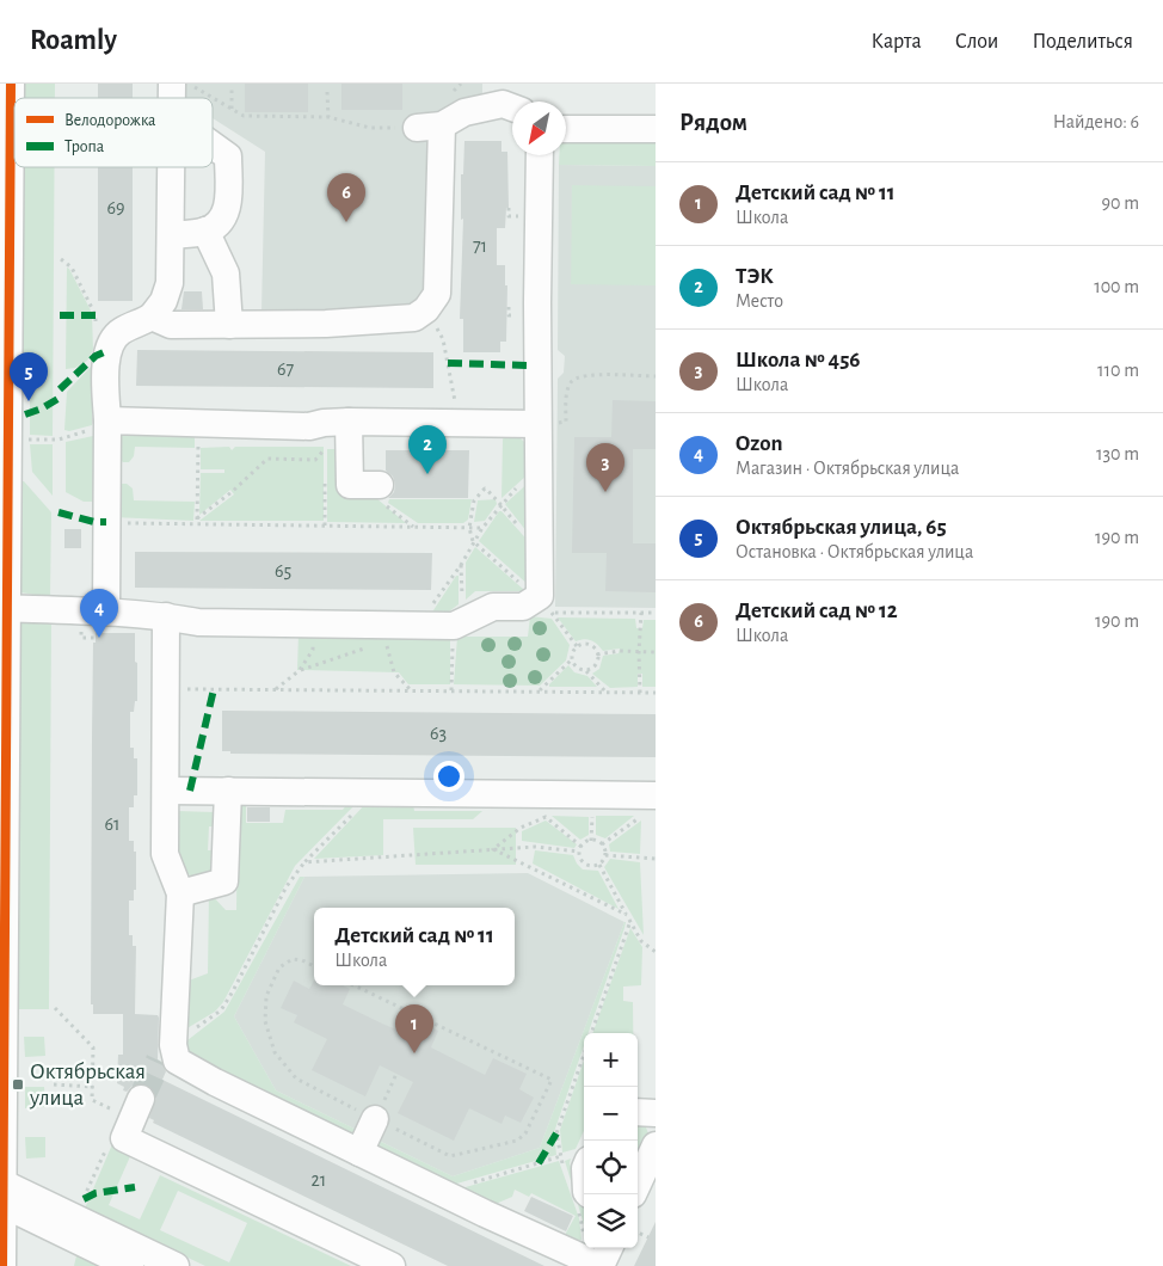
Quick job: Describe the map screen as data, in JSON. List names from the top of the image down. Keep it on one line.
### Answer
{"places":{"transit":["Октябрьская улица"]},"house_numbers":["69","71","67","65","63","61","21"],"legend":["Велодорожка","Тропа"],"north":"bottom left","page":{"header":"Roamly","nav":["Карта","Слои","Поделиться"],"heading":["Рядом","Найдено: 6"],"list":[{"mark":"1","name":"Детский сад № 11","note":"Школа","value":"90 m"},{"mark":"2","name":"ТЭК","note":"Место","value":"100 m"},{"mark":"3","name":"Школа № 456","note":"Школа","value":"110 m"},{"mark":"4","name":"Ozon","note":"Магазин · Октябрьская улица","value":"130 m"},{"mark":"5","name":"Октябрьская улица, 65","note":"Остановка · Октябрьская улица","value":"190 m"},{"mark":"6","name":"Детский сад № 12","note":"Школа","value":"190 m"}],"pins":["6","5","2","3","4","1"],"popup":["Детский сад № 11","Школа"],"map_buttons":["+","−"]}}
